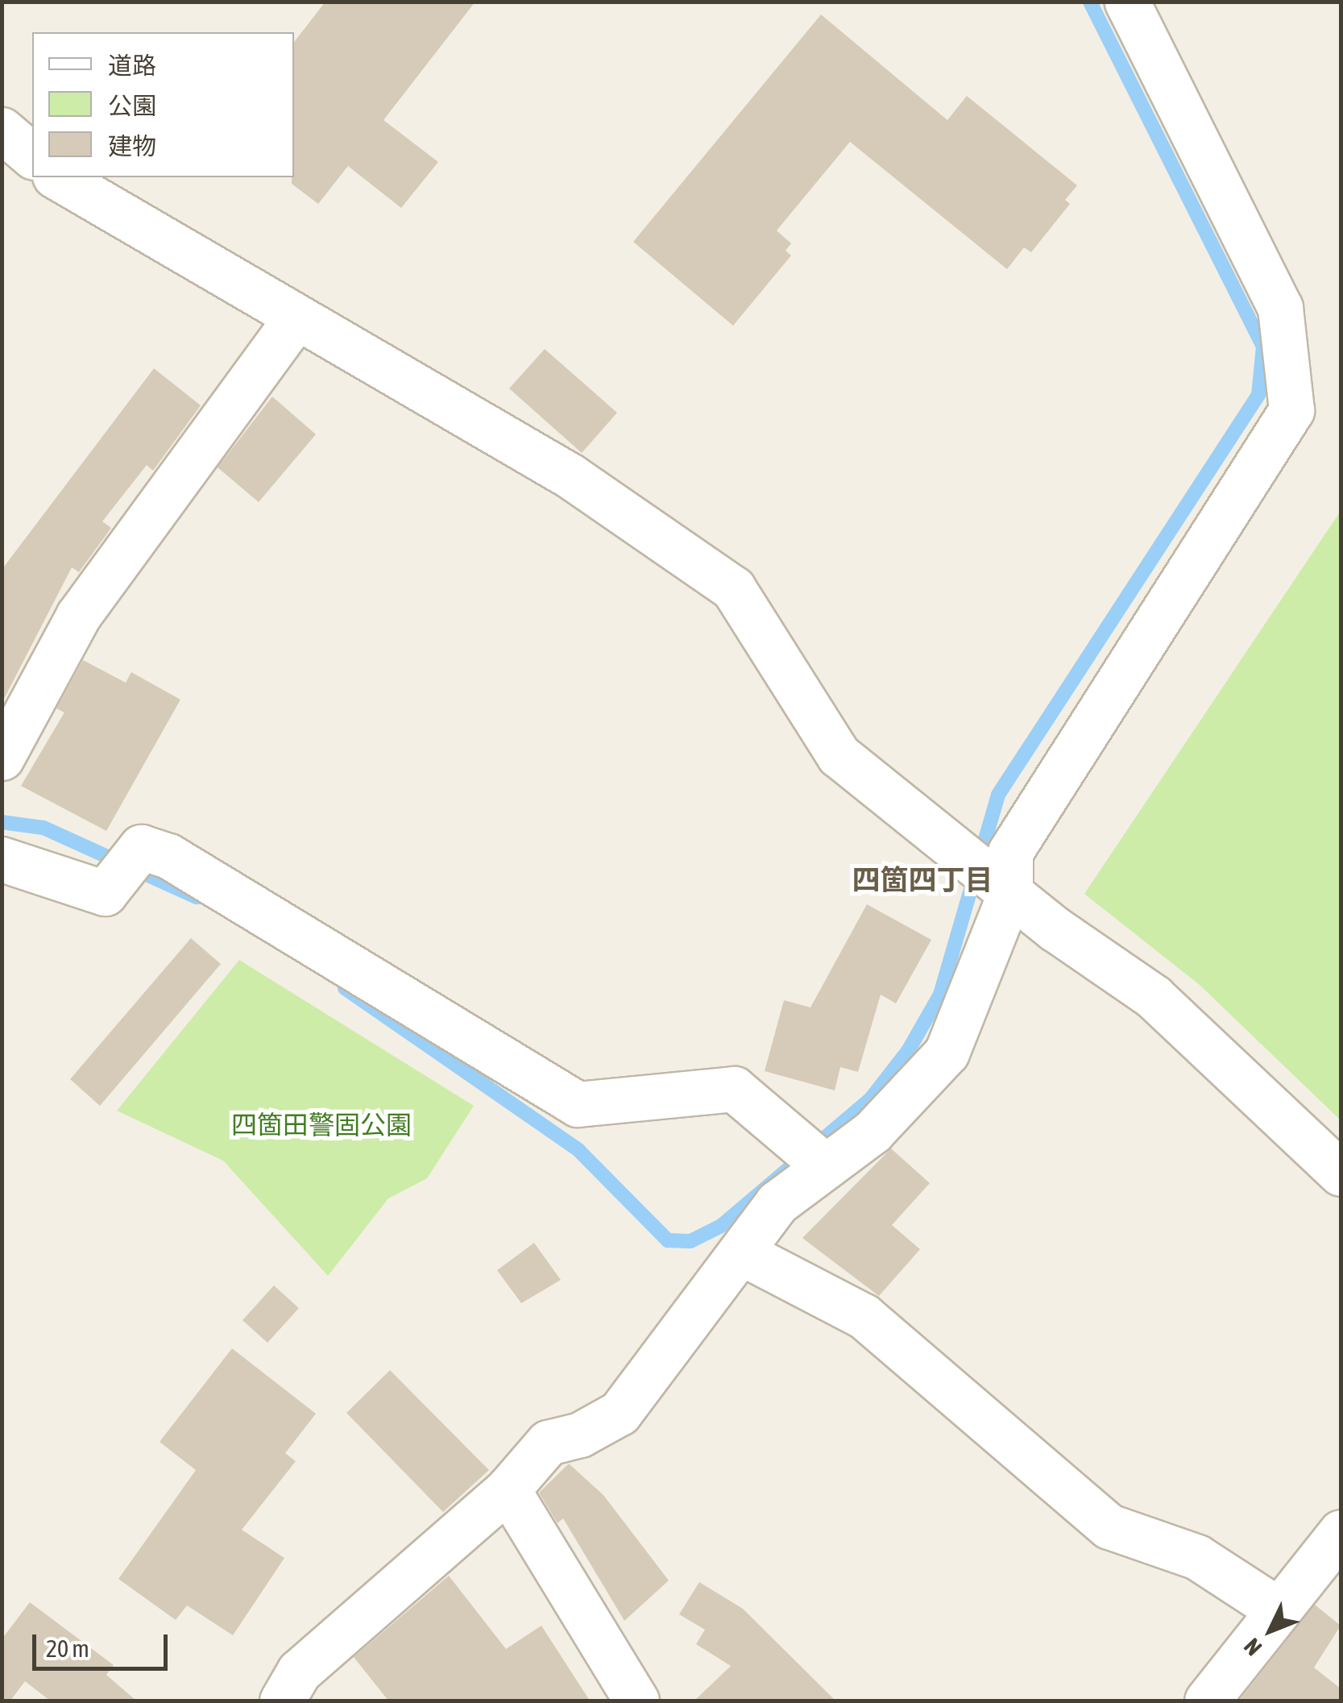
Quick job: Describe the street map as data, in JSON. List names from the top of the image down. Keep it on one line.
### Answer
{"districts":["四箇四丁目"],"parks":["四箇田警固公園"],"legend":["道路","公園","建物"],"scale_bar":"20 m","north":"bottom left"}
